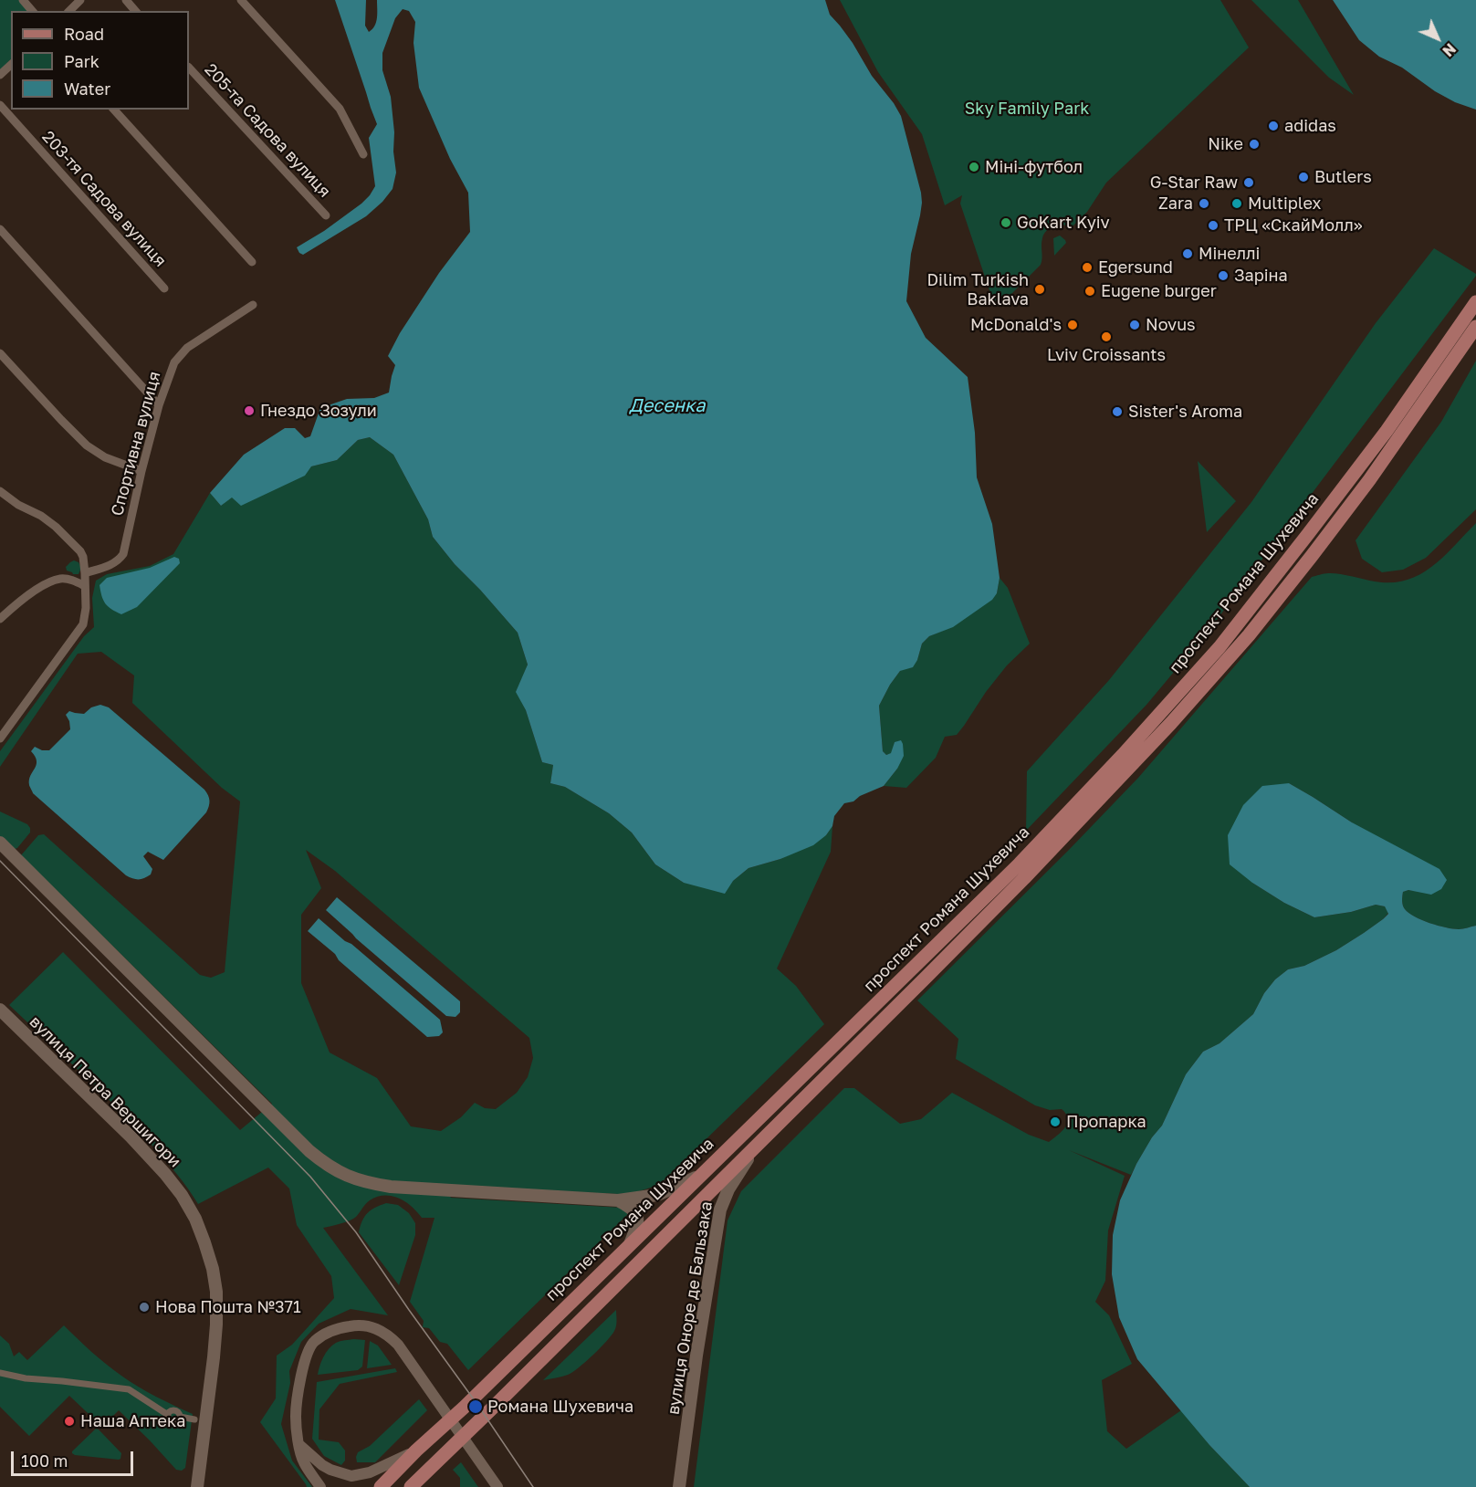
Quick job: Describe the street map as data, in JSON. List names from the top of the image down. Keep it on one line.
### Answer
{"streets":{"main road":["проспект Романа Шухевича","вулиця Петра Вершигори","вулиця Оноре де Бальзака"],"street":["205-та Садова вулиця","203-тя Садова вулиця","Спортивна вулиця"]},"crossings":[["проспект Романа Шухевича","вулиця Оноре де Бальзака"]],"water":["Десенка"],"parks":["Sky Family Park"],"places":["adidas","Nike","Міні-футбол","Butlers","G-Star Raw","Zara","Multiplex","GoKart Kyiv","ТРЦ «СкайМолл»","Мінеллі","Egersund","Заріна","Dilim Turkish Baklava","Eugene burger","McDonald's","Novus","Lviv Croissants","Гнездо Зозули","Sister's Aroma","Пропарка","Нова Пошта №371","Романа Шухевича","Наша Аптека"],"legend":["Road","Park","Water"],"scale_bar":"100 m","north":"bottom right"}
